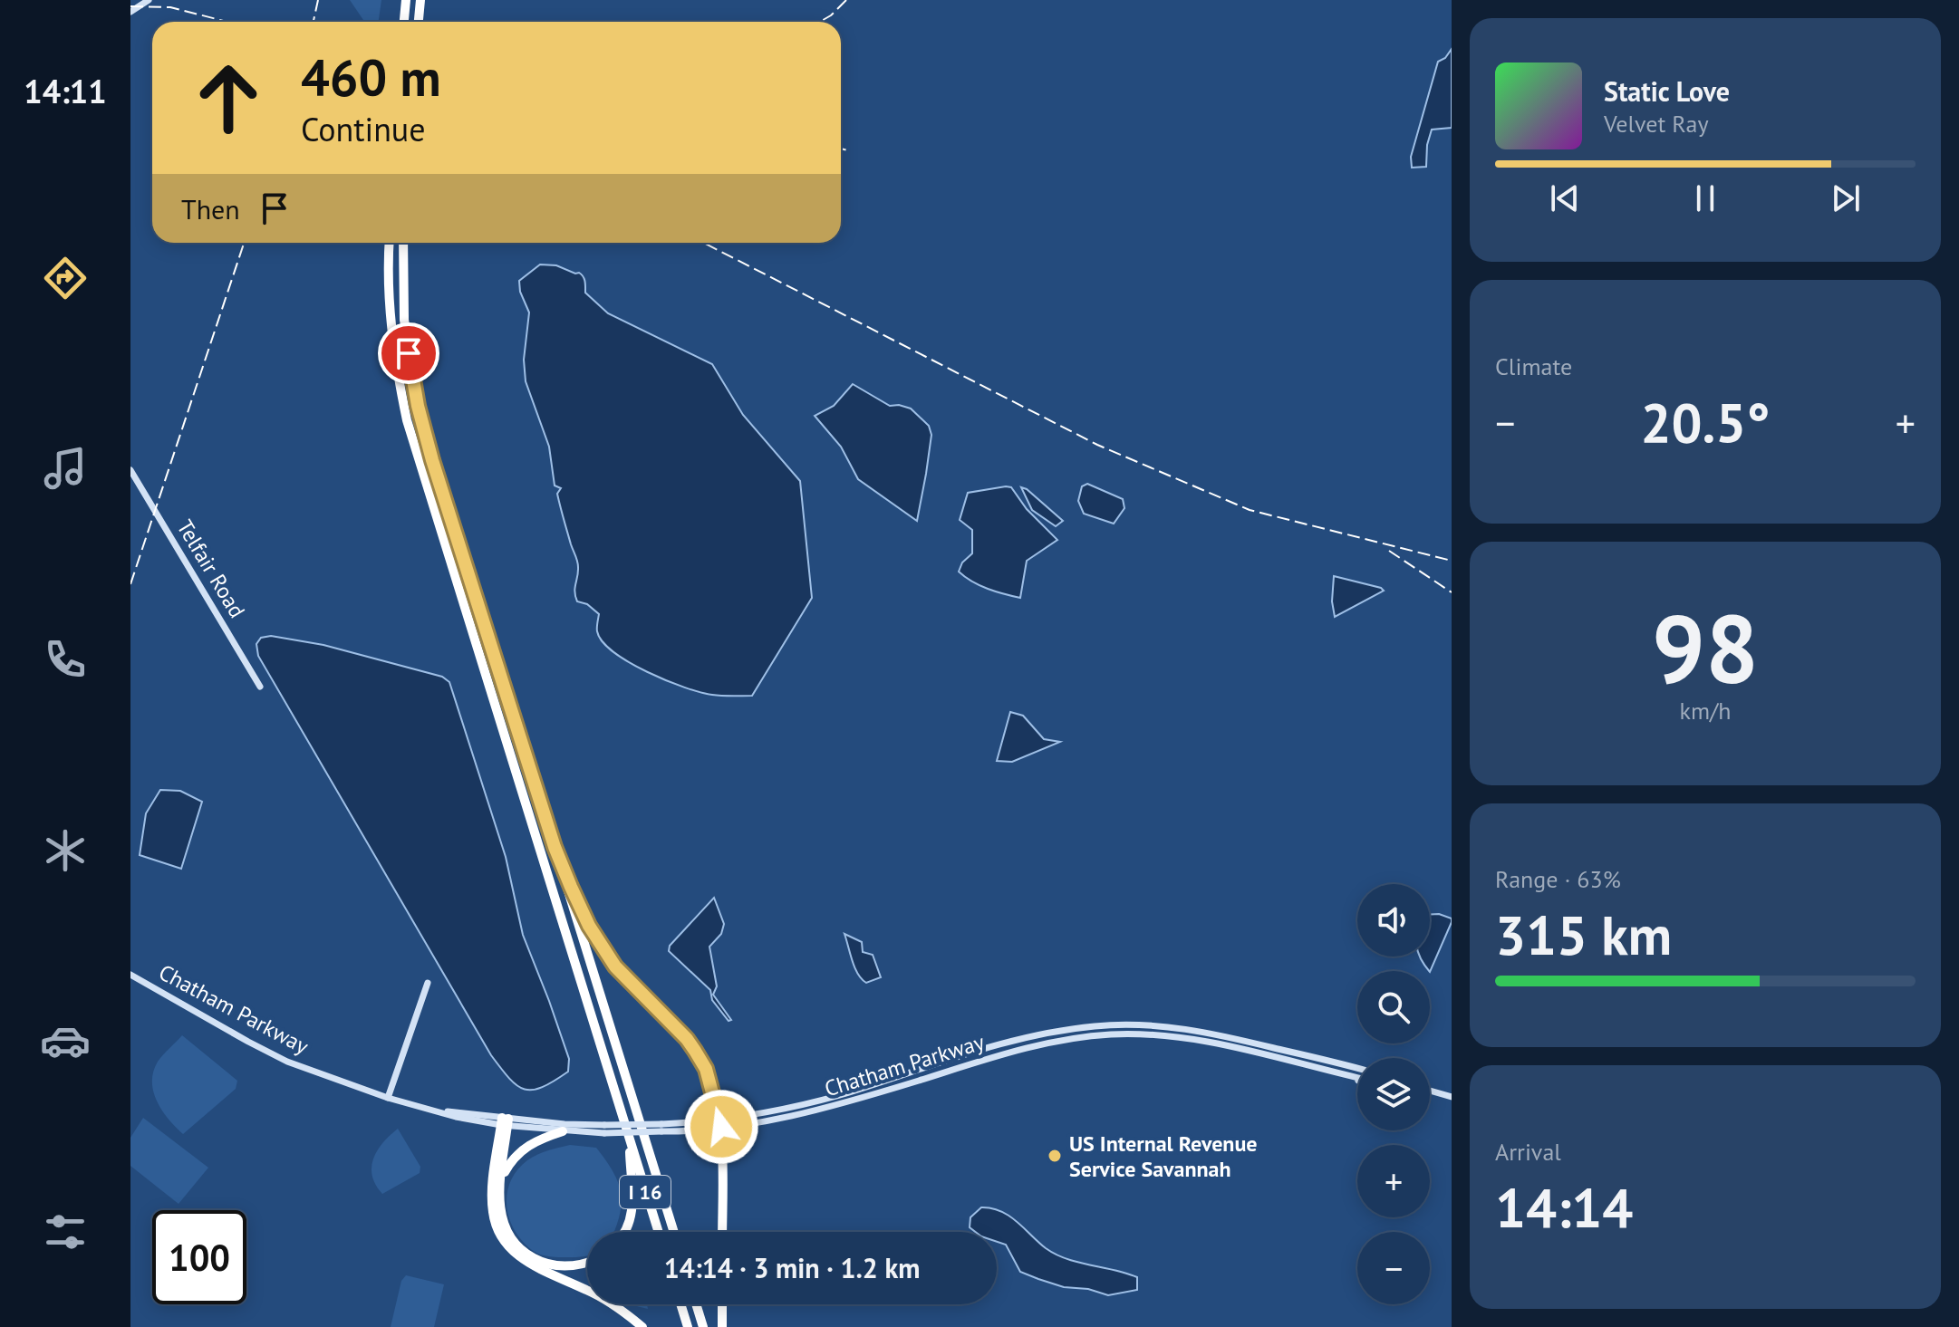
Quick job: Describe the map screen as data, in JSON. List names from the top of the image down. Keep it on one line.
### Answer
{"streets":{"highway":["I 16"],"main road":["Telfair Road","Chatham Parkway"]},"places":["US Internal Revenue Service Savannah"],"page":{"tabs":"14:11","turn":["460 m","Continue"],"song":["Static Love","Velvet Ray"],"then":"Then","tile":["Climate",["98","km/h"],["Range · 63%","315 km"],["Arrival","14:14"]],"heat":["−","20.5°","+"],"map_buttons":["+","−"],"limit":"100","trip":"14:14 · 3 min · 1.2 km"}}
